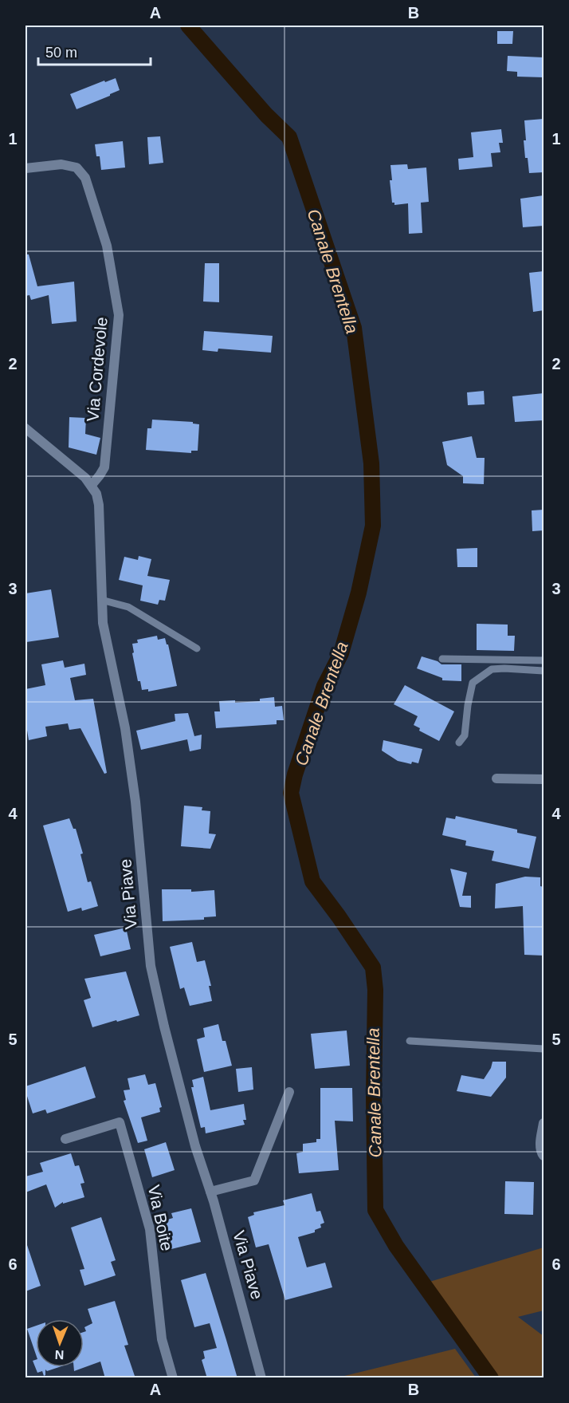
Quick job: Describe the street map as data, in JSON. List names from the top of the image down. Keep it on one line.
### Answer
{"streets":{"street":["Via Cordevole","Via Piave","Via Boite"]},"crossings":[["Via Cordevole","Via Piave"]],"water":["Canale Brentella"],"scale_bar":"50 m","north":"bottom","grid":{"columns":["A","B"],"rows":["1","2","3","4","5","6"]}}
